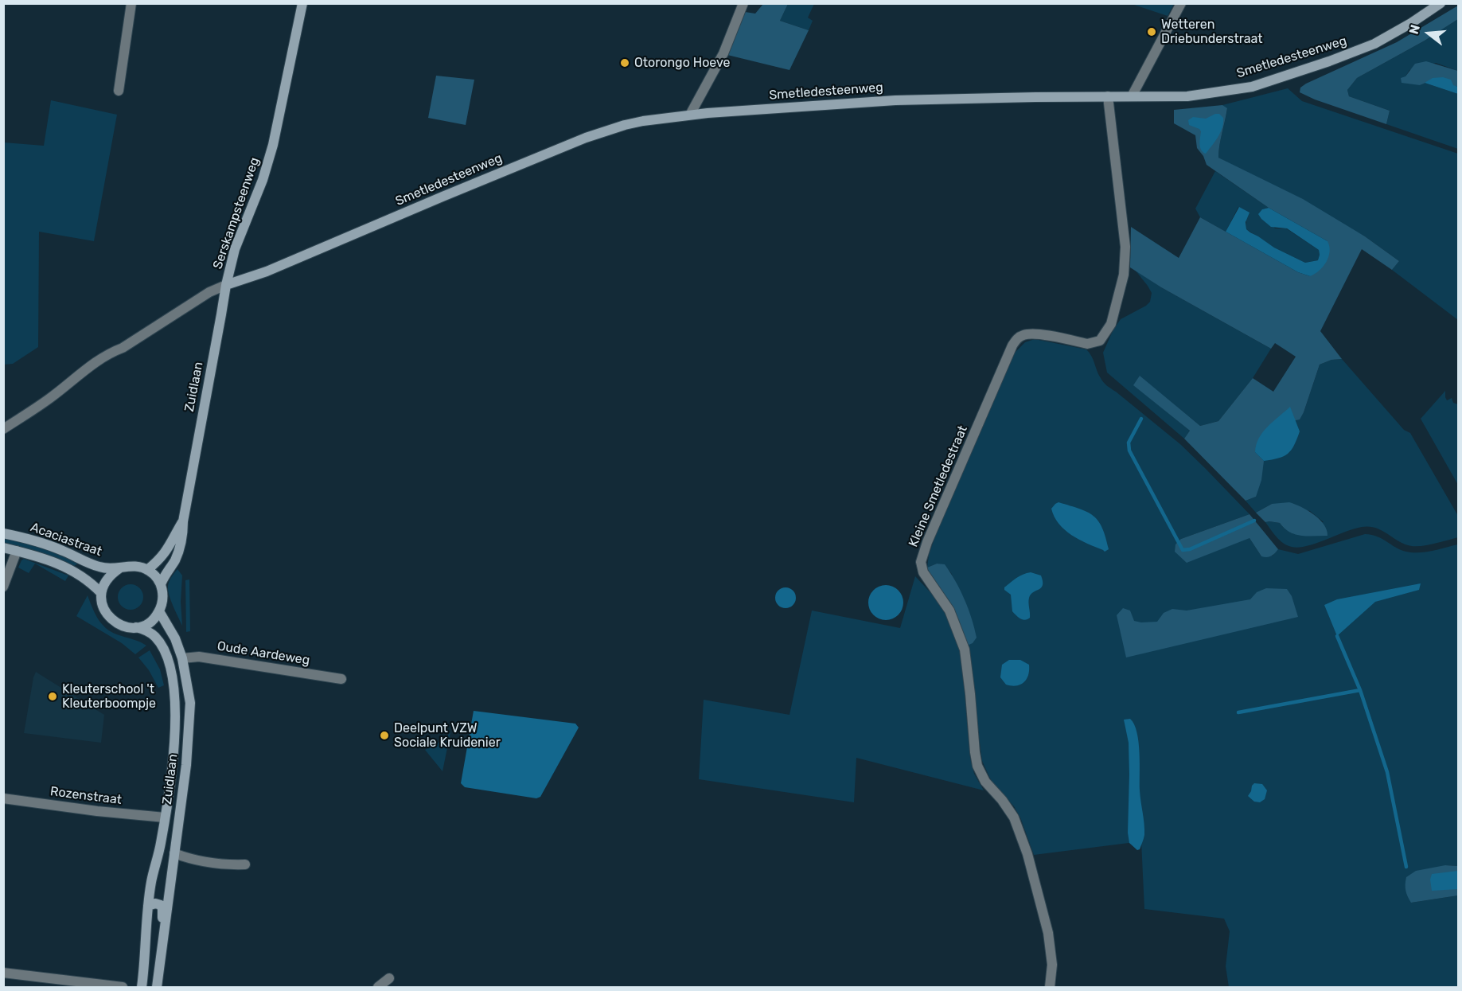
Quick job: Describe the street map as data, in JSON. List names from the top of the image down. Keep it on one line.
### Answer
{"streets":{"street":["Smetledesteenweg","Serskampsteenweg","Zuidlaan","Kleine Smetledestraat","Acaciastraat","Oude Aardeweg","Rozenstraat"]},"crossings":[["Smetledesteenweg","Serskampsteenweg"],["Smetledesteenweg","Zuidlaan"],["Smetledesteenweg","Kleine Smetledestraat"],["Serskampsteenweg","Zuidlaan"],["Zuidlaan","Acaciastraat"],["Zuidlaan","Oude Aardeweg"],["Zuidlaan","Rozenstraat"]],"places":["Wetteren Driebunderstraat","Otorongo Hoeve","Kleuterschool 't Kleuterboompje","Deelpunt VZW Sociale Kruidenier"],"north":"left"}
